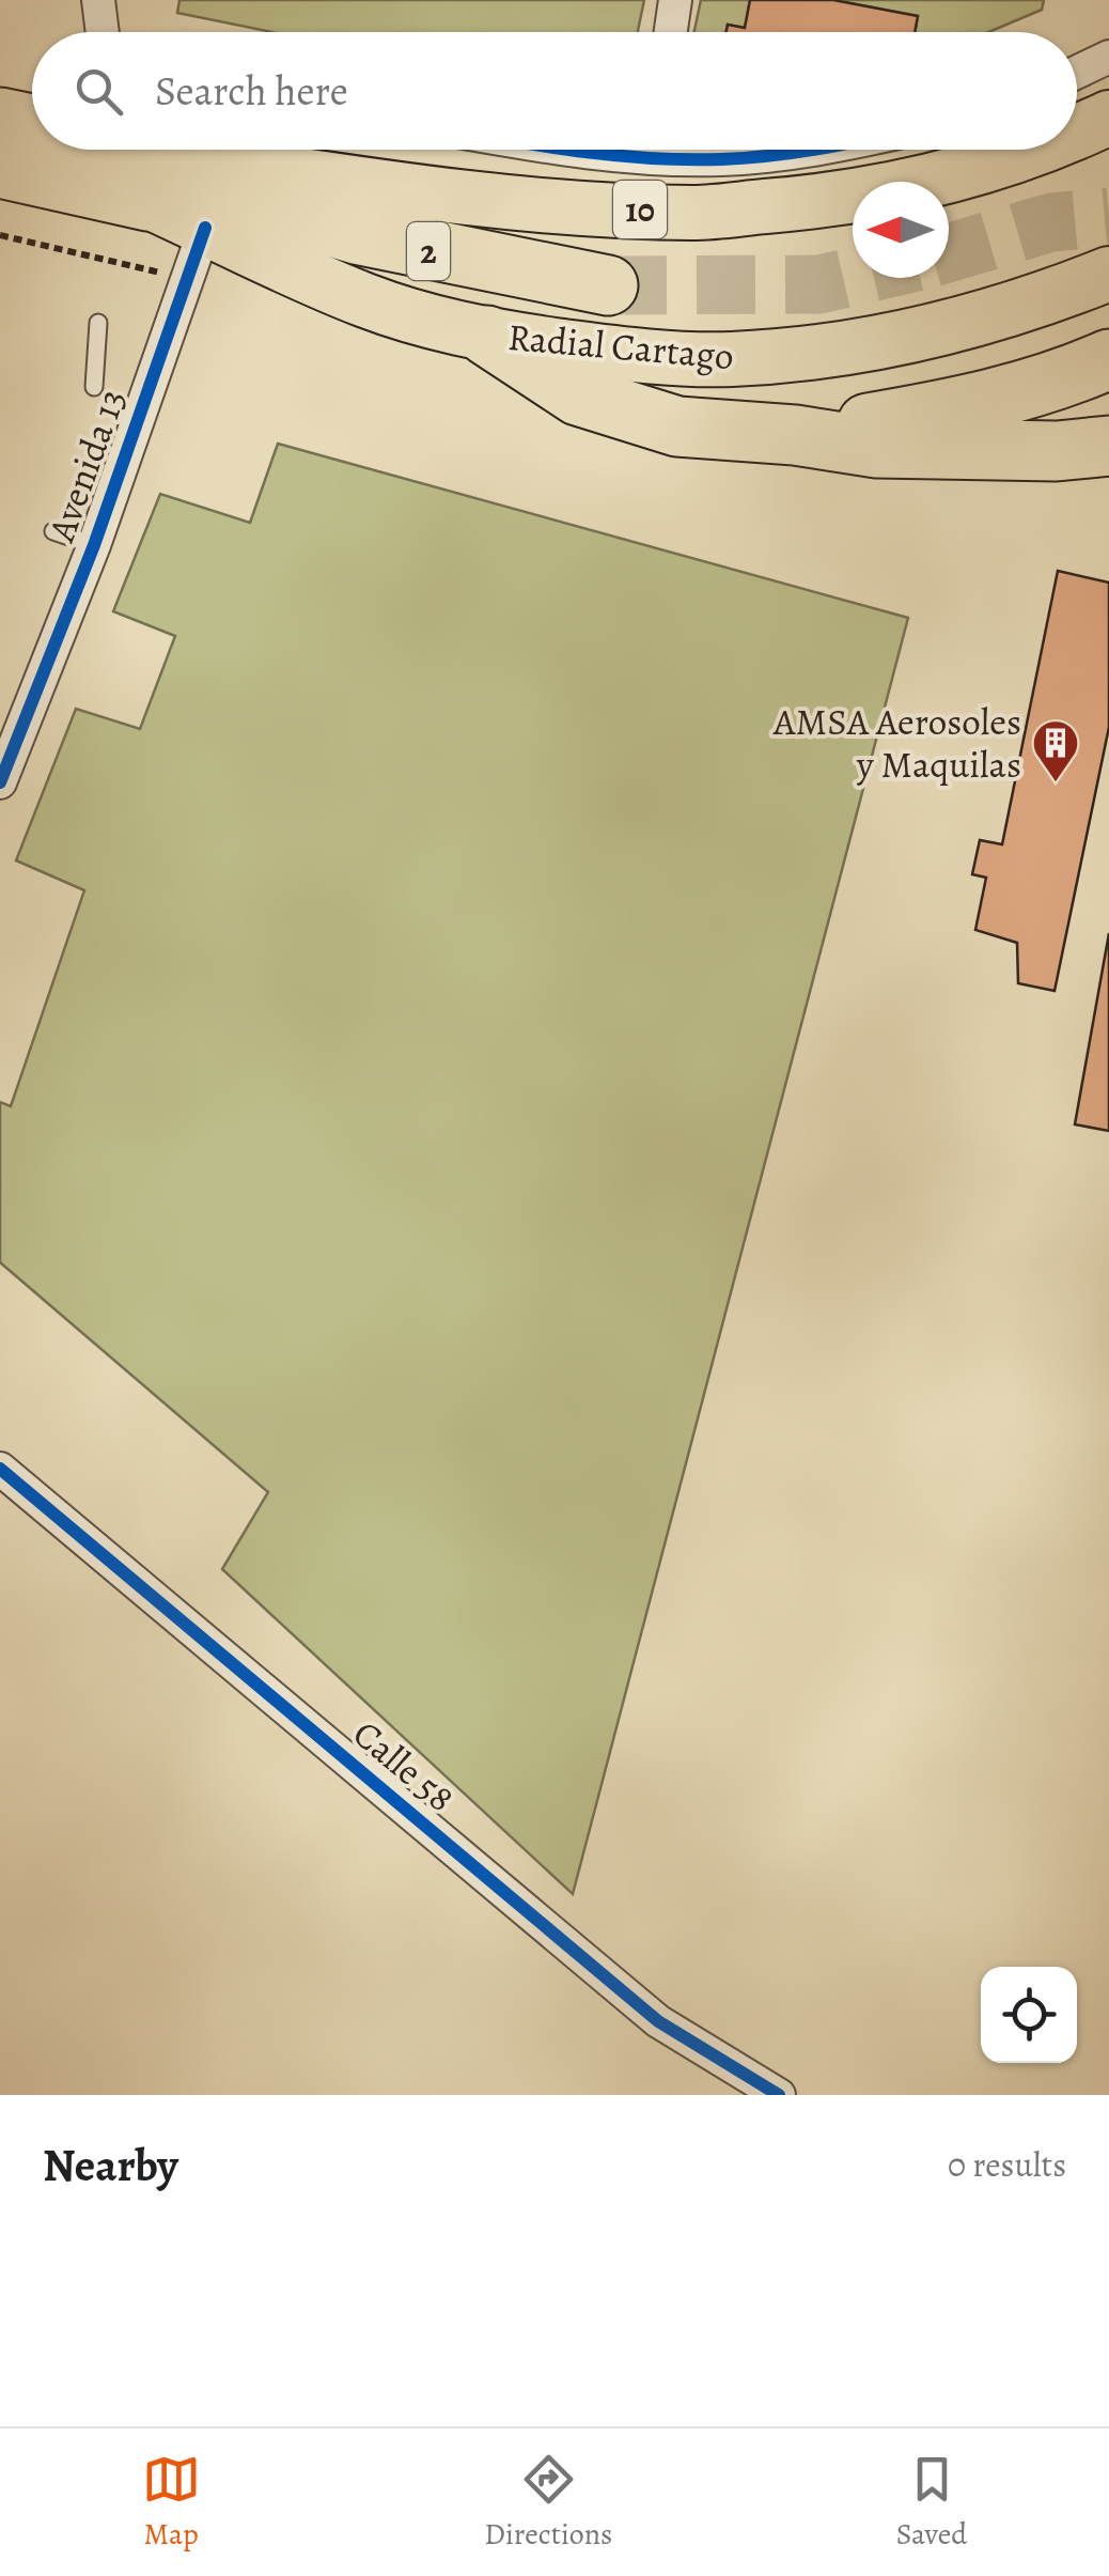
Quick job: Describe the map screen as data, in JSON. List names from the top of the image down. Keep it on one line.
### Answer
{"streets":{"highway":["2"],"main road":["10","Radial Cartago"],"street":["Avenida 13","Calle 58"]},"crossings":[["10","2"],["2","Radial Cartago"],["2","Avenida 13"],["Radial Cartago","Avenida 13"]],"places":{"building":["AMSA Aerosoles y Maquilas"]},"north":"left","page":{"search":"Search here","heading":["Nearby","0 results"],"nav":["Map","Directions","Saved"]}}
